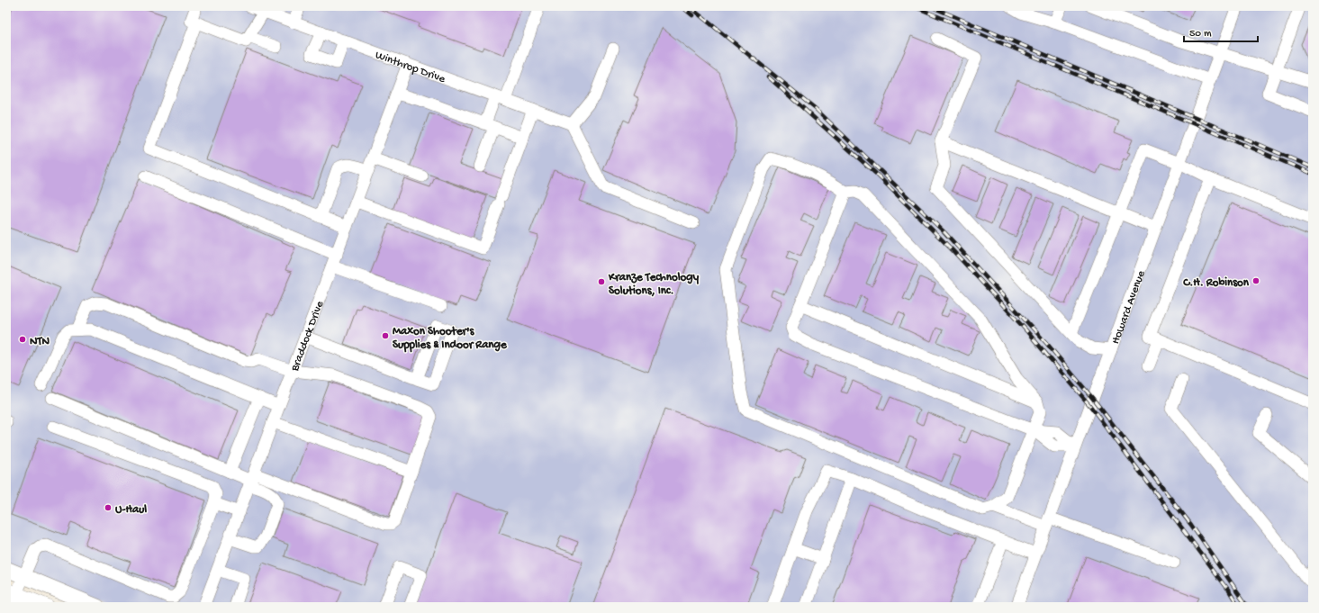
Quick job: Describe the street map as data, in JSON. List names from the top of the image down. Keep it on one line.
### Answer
{"streets":{"street":["Winthrop Drive","Howard Avenue","Braddock Drive"]},"crossings":[["Winthrop Drive","Braddock Drive"]],"places":["C.H. Robinson","Kranze Technology Solutions, Inc.","Maxon Shooter's Supplies & Indoor Range","NTN","U-Haul"],"scale_bar":"50 m"}
